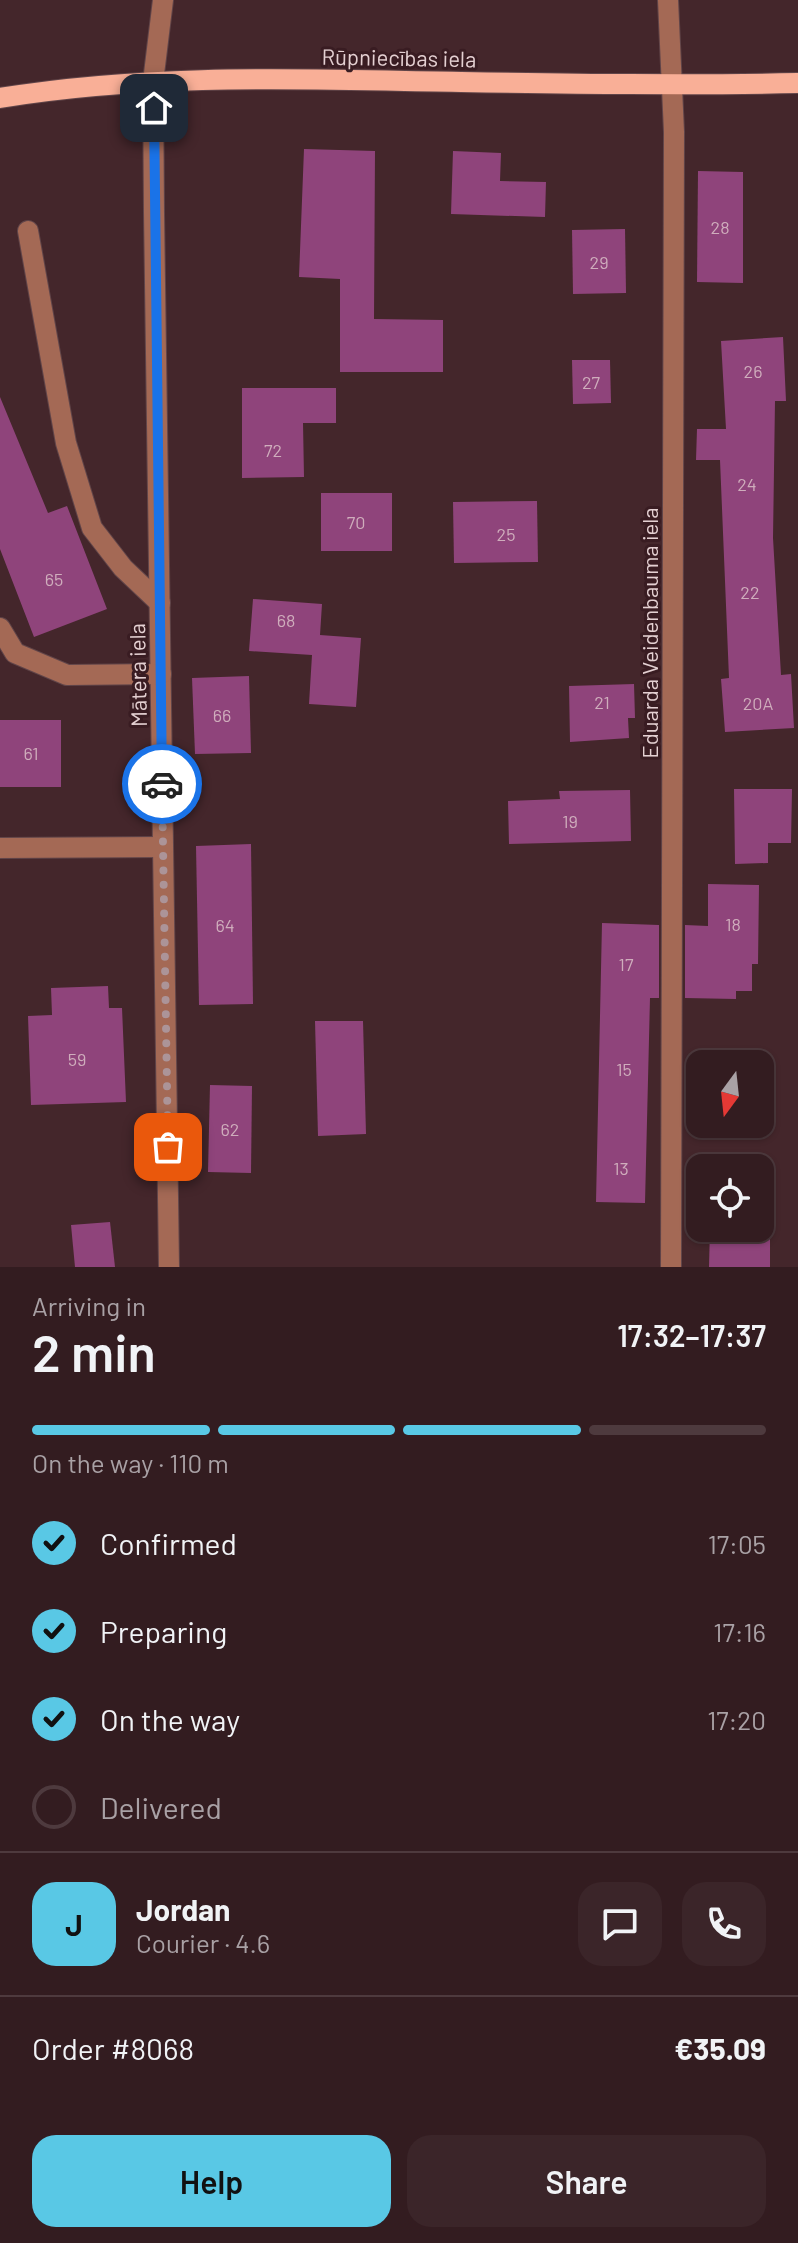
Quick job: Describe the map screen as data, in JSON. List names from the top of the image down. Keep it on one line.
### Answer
{"streets":{"main road":["Rūpniecības iela"],"street":["Eduarda Veidenbauma iela","Mātera iela"]},"crossings":[["Rūpniecības iela","Eduarda Veidenbauma iela"],["Rūpniecības iela","Mātera iela"]],"house_numbers":["28","29","26","27","72","24","70","25","65","22","68","21","20A","66","61","19","18","64","17","59","15","62","13"],"north":"bottom","page":{"heading":["2 min","Arriving in","17:32–17:37"],"panel":["Jordan","Courier · 4.6","Order #8068","€35.09"],"bar":"On the way · 110 m","list":[["Confirmed","17:05"],["Preparing","17:16"],["On the way","17:20"],"Delivered"],"round":"J","buttons":["Help","Share"]}}
